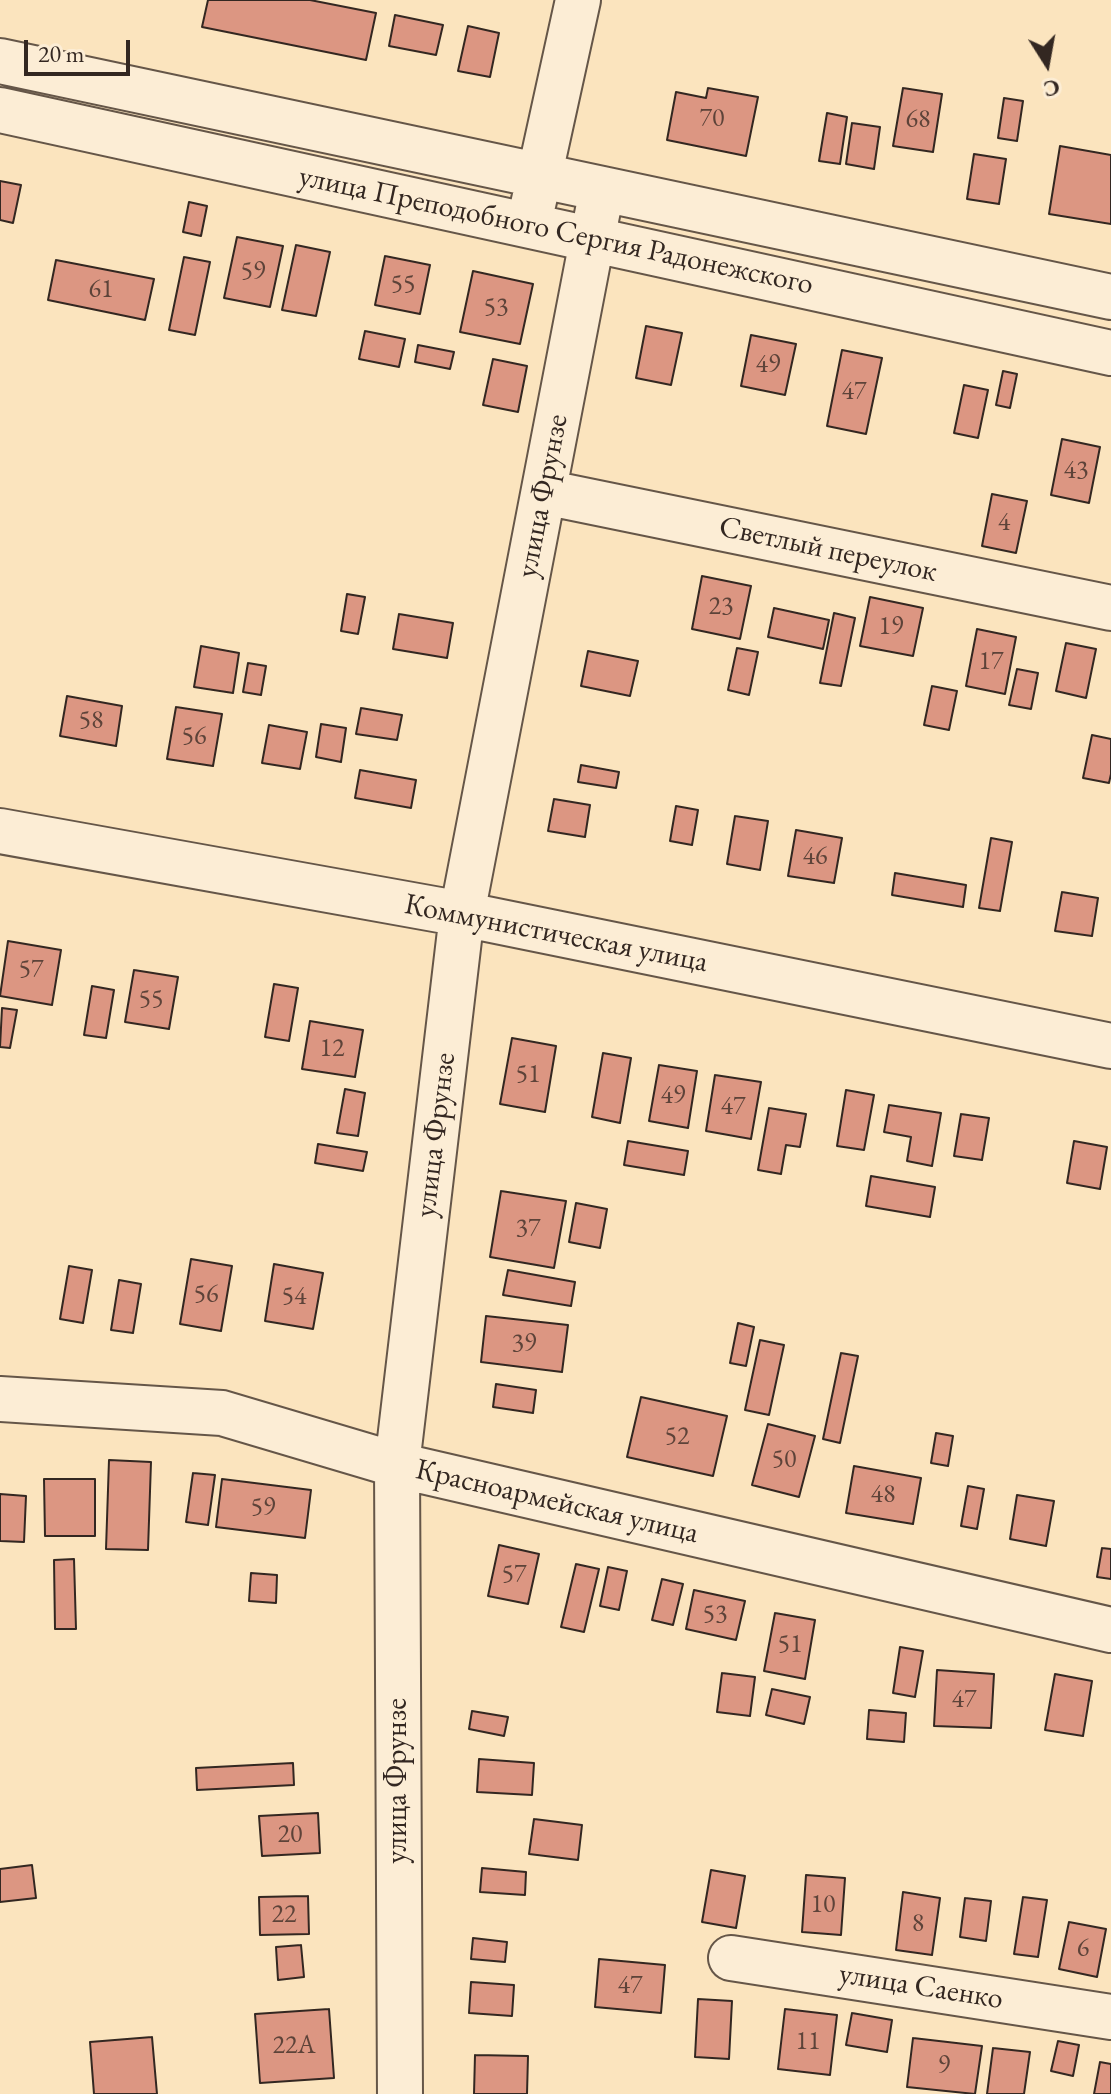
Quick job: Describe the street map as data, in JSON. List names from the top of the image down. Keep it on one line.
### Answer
{"streets":{"street":["улица Преподобного Сергия Радонежского","улица Фрунзе","Светлый переулок","Коммунистическая улица","Красноармейская улица","улица Саенко"]},"crossings":[["улица Преподобного Сергия Радонежского","улица Фрунзе"],["улица Фрунзе","Светлый переулок"],["улица Фрунзе","Коммунистическая улица"],["улица Фрунзе","Красноармейская улица"]],"house_numbers":["70","68","59","55","61","53","49","47","43","4","23","19","17","58","56","46","57","55","12","51","49","47","37","56","54","39","52","50","48","59","57","53","51","47","20","10","22","8","6","47","11","22А","9"],"scale_bar":"20 m","north":"bottom"}
